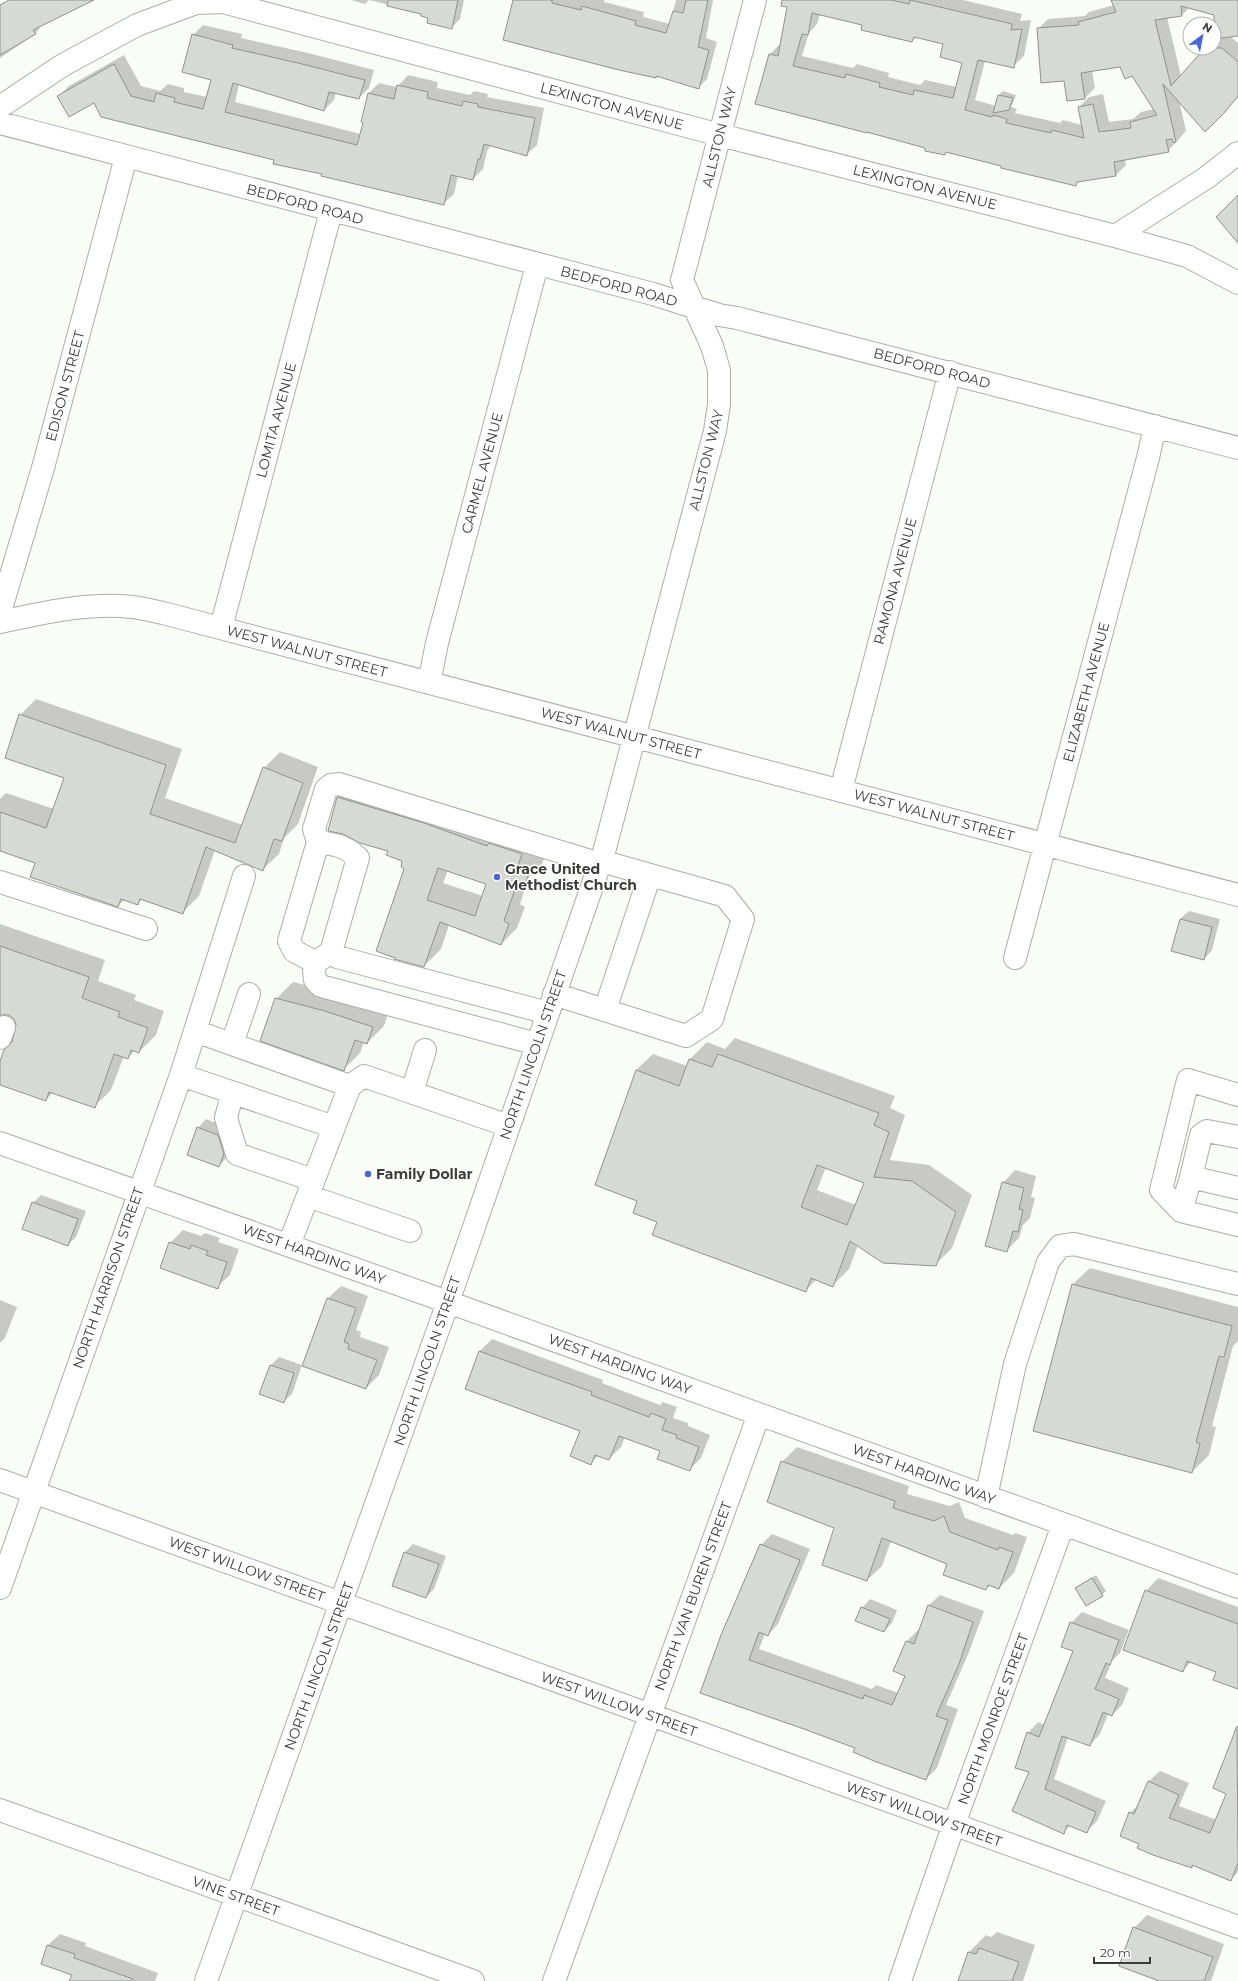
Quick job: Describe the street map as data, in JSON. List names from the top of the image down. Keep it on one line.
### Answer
{"streets":{"street":["LEXINGTON AVENUE","ALLSTON WAY","BEDFORD ROAD","EDISON STREET","LOMITA AVENUE","CARMEL AVENUE","RAMONA AVENUE","WEST WALNUT STREET","ELIZABETH AVENUE","NORTH LINCOLN STREET","WEST HARDING WAY","NORTH HARRISON STREET","WEST WILLOW STREET","NORTH VAN BUREN STREET","NORTH MONROE STREET","VINE STREET"]},"crossings":[["LEXINGTON AVENUE","ALLSTON WAY"],["ALLSTON WAY","BEDFORD ROAD"],["ALLSTON WAY","WEST WALNUT STREET"],["ALLSTON WAY","NORTH LINCOLN STREET"],["BEDFORD ROAD","EDISON STREET"],["BEDFORD ROAD","LOMITA AVENUE"],["BEDFORD ROAD","CARMEL AVENUE"],["BEDFORD ROAD","RAMONA AVENUE"],["BEDFORD ROAD","ELIZABETH AVENUE"],["LOMITA AVENUE","WEST WALNUT STREET"],["CARMEL AVENUE","WEST WALNUT STREET"],["RAMONA AVENUE","WEST WALNUT STREET"],["WEST WALNUT STREET","ELIZABETH AVENUE"],["WEST WALNUT STREET","NORTH LINCOLN STREET"],["NORTH LINCOLN STREET","WEST HARDING WAY"],["NORTH LINCOLN STREET","WEST WILLOW STREET"],["NORTH LINCOLN STREET","VINE STREET"],["WEST HARDING WAY","NORTH HARRISON STREET"],["WEST HARDING WAY","NORTH VAN BUREN STREET"],["WEST HARDING WAY","NORTH MONROE STREET"],["NORTH HARRISON STREET","WEST WILLOW STREET"],["WEST WILLOW STREET","NORTH VAN BUREN STREET"],["WEST WILLOW STREET","NORTH MONROE STREET"]],"places":["Grace United Methodist Church","Family Dollar"],"scale_bar":"20 m","north":"top right"}
